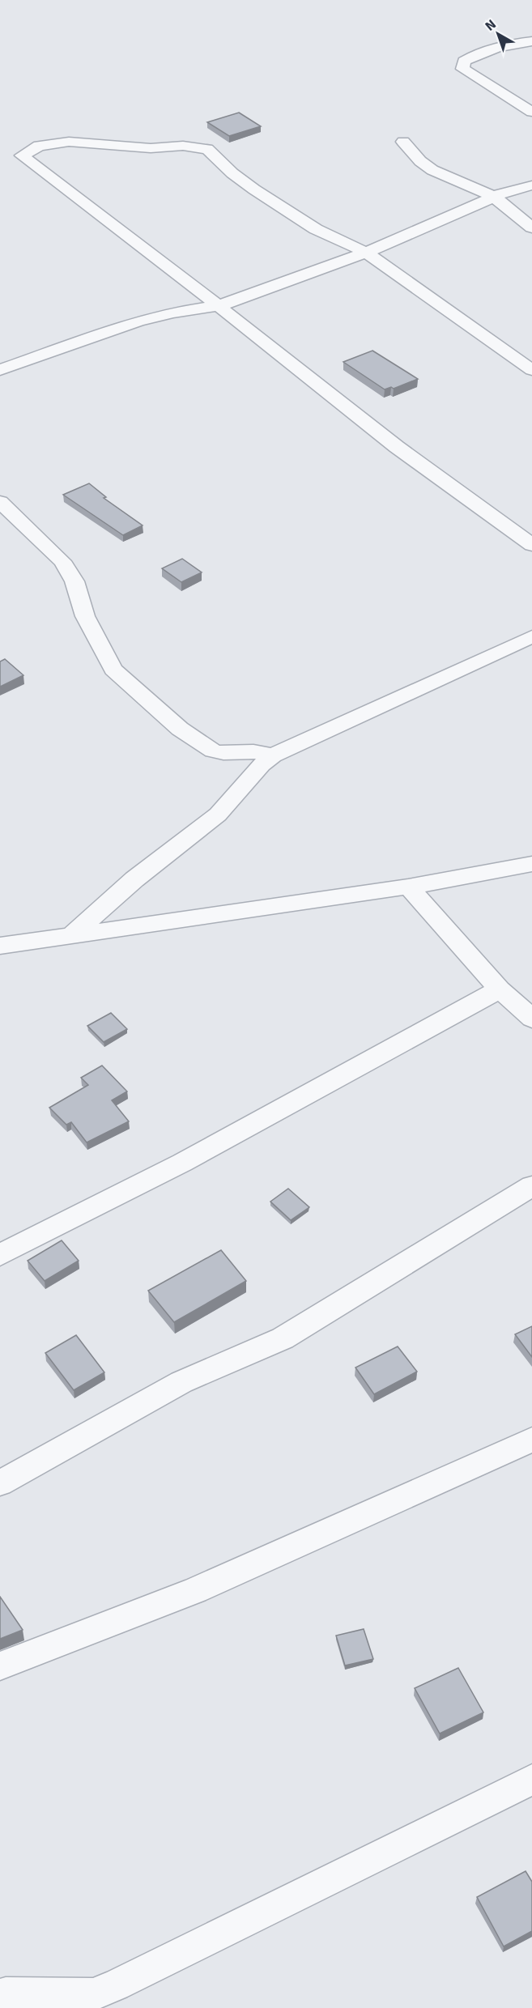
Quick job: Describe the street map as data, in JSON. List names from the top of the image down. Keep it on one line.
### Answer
{"north":"top left"}
